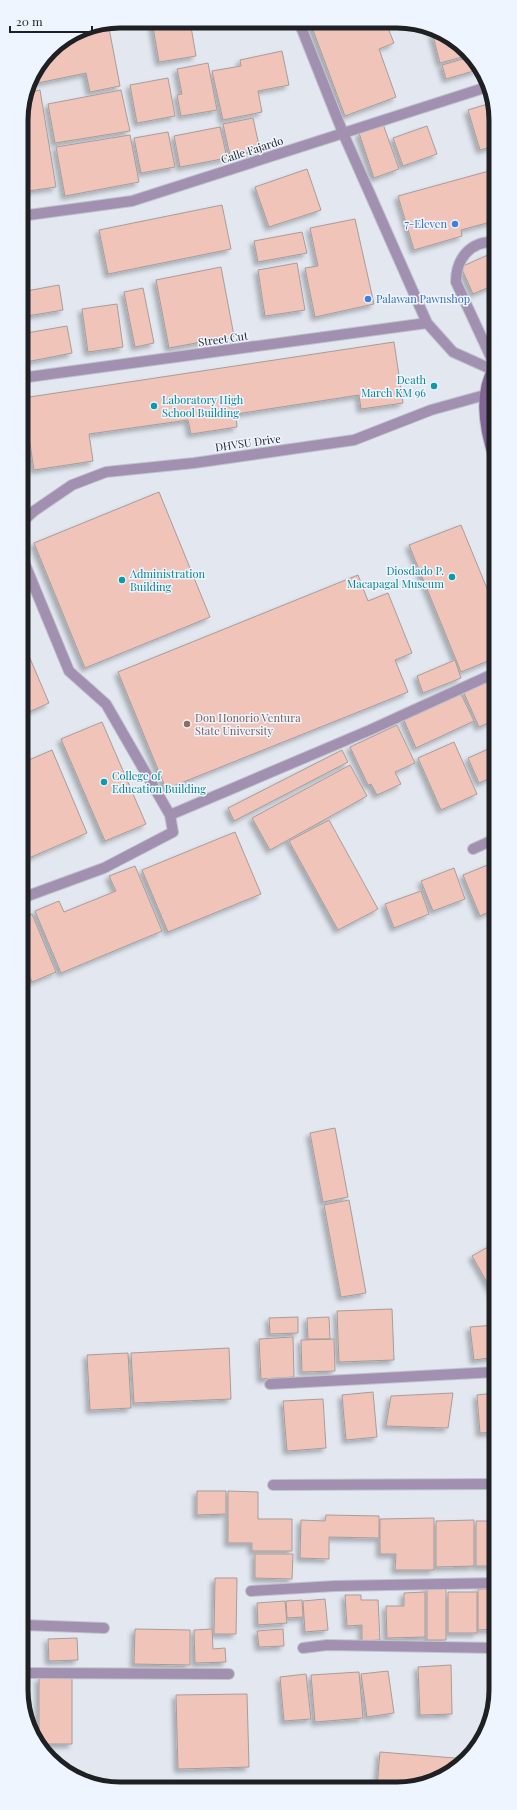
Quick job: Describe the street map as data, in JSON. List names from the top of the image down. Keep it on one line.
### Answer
{"streets":{"street":["Calle Fajardo","Street Cut","DHVSU Drive"]},"places":["7-Eleven","Palawan Pawnshop","Death March KM 96","Laboratory High School Building","Diosdado P. Macapagal Museum","Administration Building","Don Honorio Ventura State University","College of Education Building"],"scale_bar":"20 m"}
